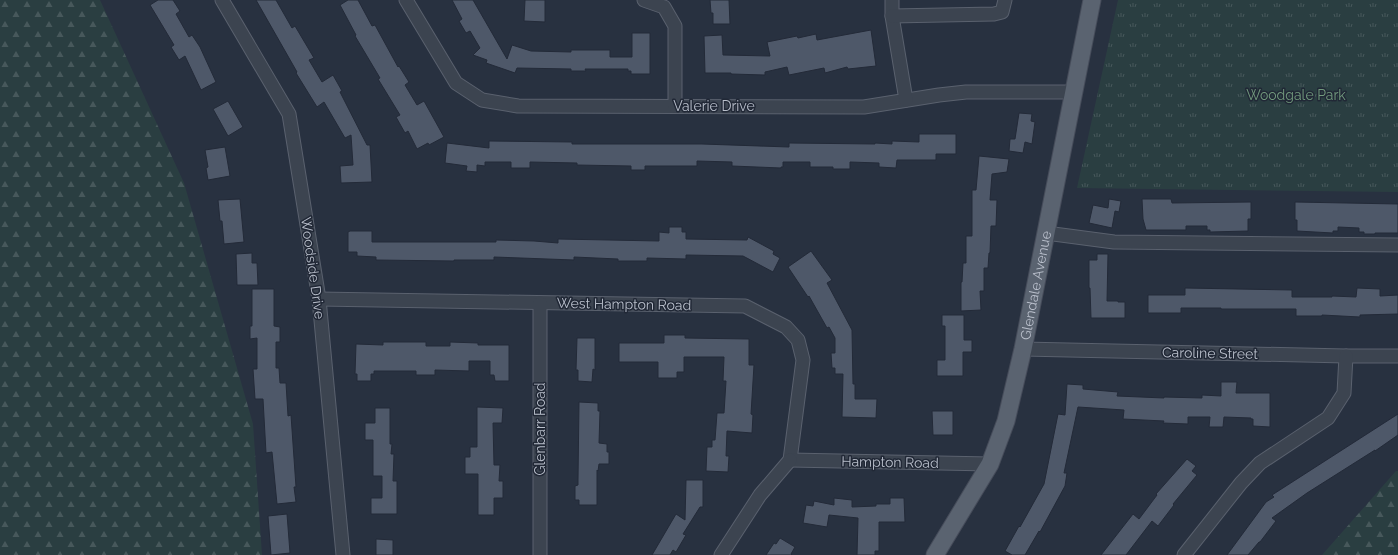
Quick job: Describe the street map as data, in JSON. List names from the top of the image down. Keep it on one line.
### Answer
{"streets":{"main road":["Glendale Avenue"],"street":["Valerie Drive","Woodside Drive","West Hampton Road","Caroline Street","Glenbarr Road","Hampton Road"]},"crossings":[["Valerie Drive","Glendale Avenue"],["Woodside Drive","West Hampton Road"],["Glendale Avenue","Caroline Street"],["Glendale Avenue","Hampton Road"],["West Hampton Road","Glenbarr Road"],["West Hampton Road","Hampton Road"]],"parks":["Woodgale Park"]}
